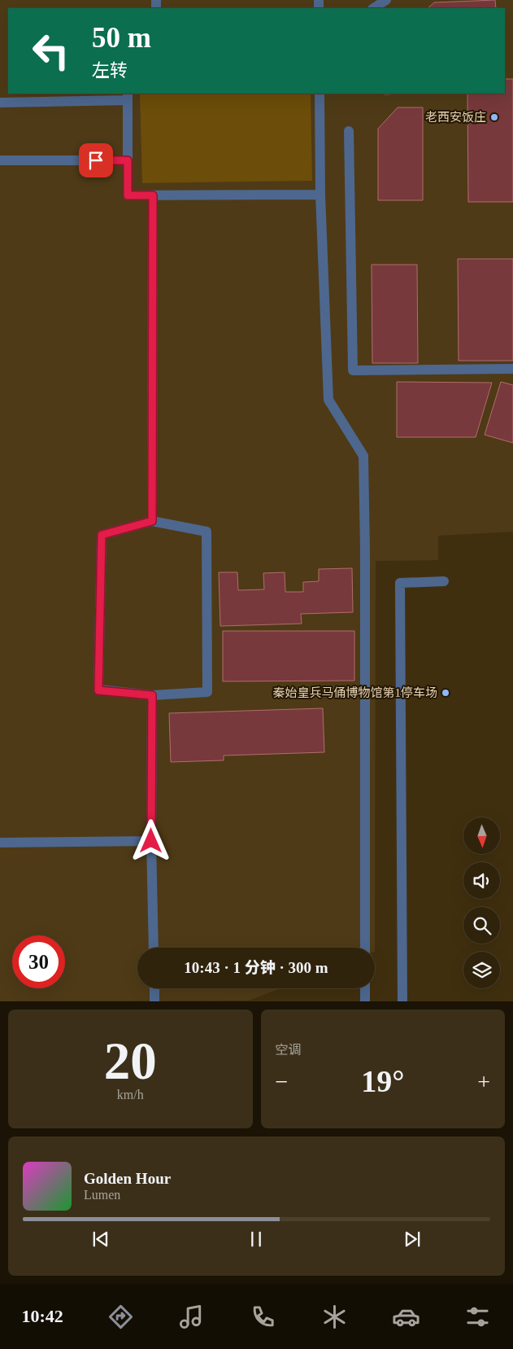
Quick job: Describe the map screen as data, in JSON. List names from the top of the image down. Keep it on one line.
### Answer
{"places":["老西安饭庄","秦始皇兵马俑博物馆第1停车场"],"north":"bottom","page":{"turn":["50 m","左转"],"limit":"30","trip":"10:43 · 1 分钟 · 300 m","tile":[["20","km/h"],"空调"],"heat":["−","19°","+"],"song":["Golden Hour","Lumen"],"tabs":"10:42"}}
